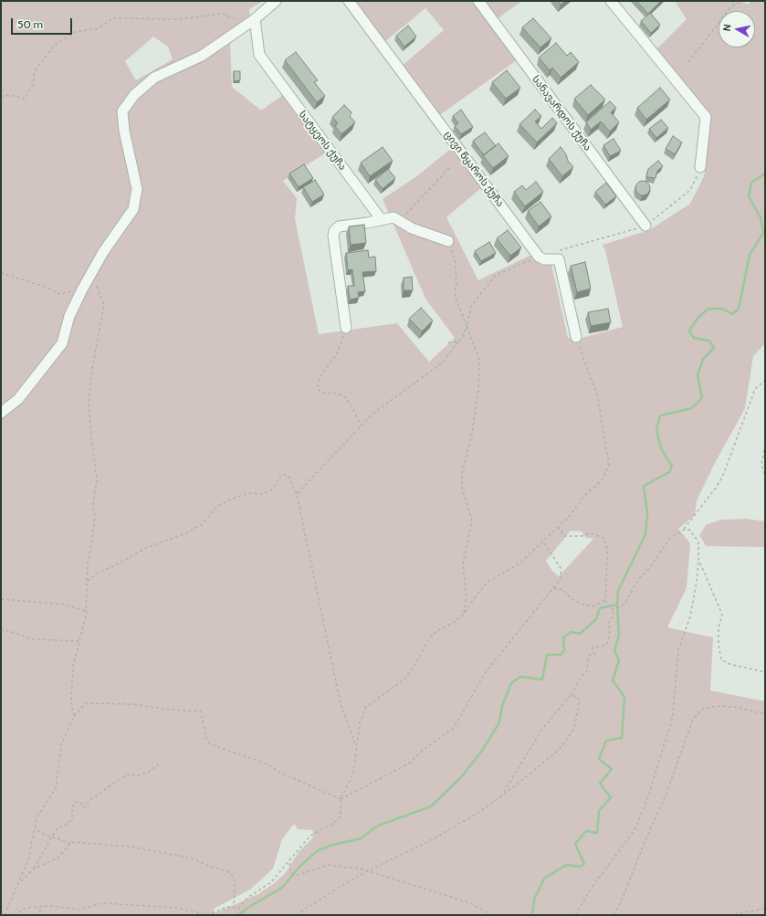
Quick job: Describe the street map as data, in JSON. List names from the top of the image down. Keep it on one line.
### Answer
{"streets":{"street":["სანავარდოს ქუჩა","სატყეოს ქუჩა","ცივი წყაროს ქუჩა"]},"scale_bar":"50 m","north":"left"}
